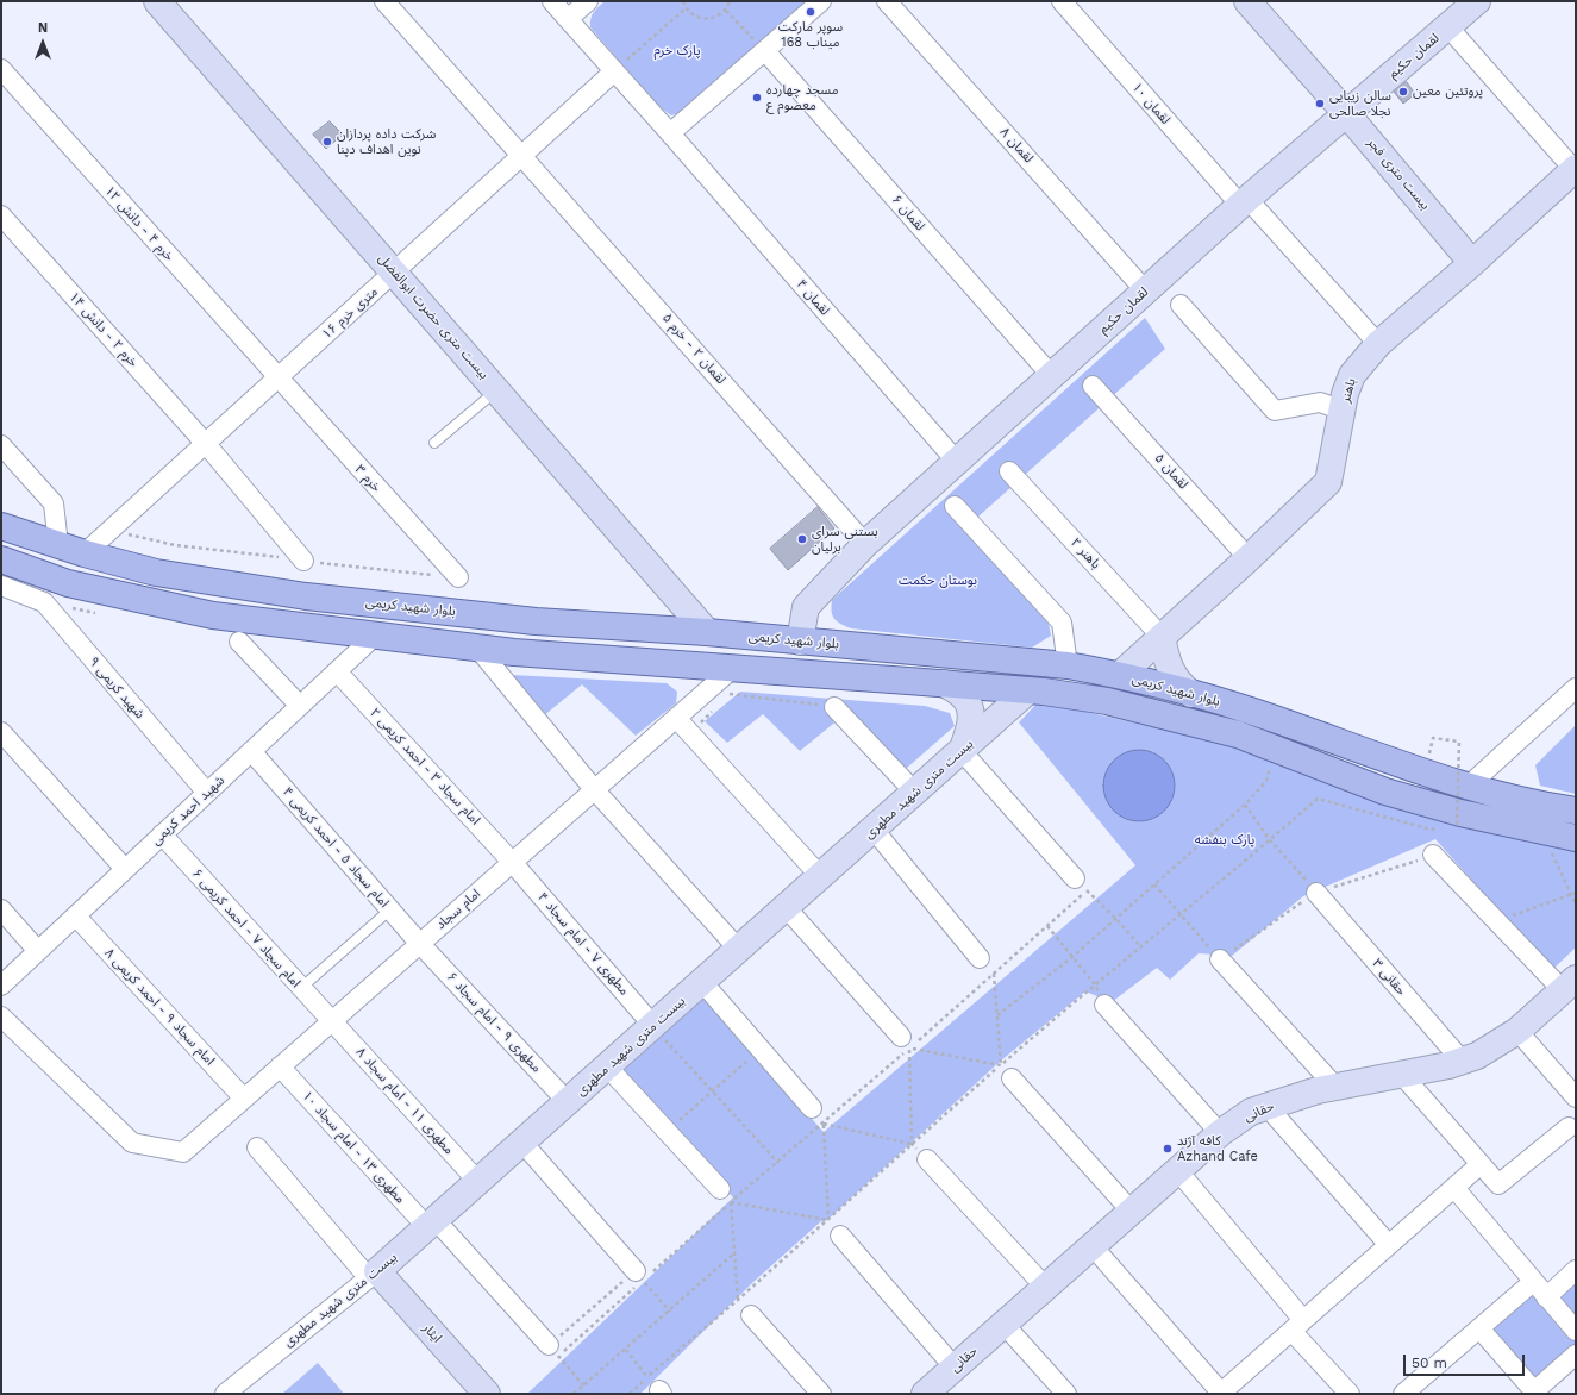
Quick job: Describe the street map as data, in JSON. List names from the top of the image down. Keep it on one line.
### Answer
{"streets":{"main road":["لقمان حکیم","بیست متری فجر","بیست متری حضرت ابوالفضل","باهنر","بلوار شهید کریمی","بیست متری شهید مطهری","حقانی","ایثار"],"street":["لقمان ۱۰","لقمان ۸","لقمان ۶","خرم ۴ - دانش ۱۲","لقمان ۴","۱۶ متری خرم","خرم ۲ - دانش ۱۴","لقمان ۲ - خرم ۵","لقمان ۵","خرم ۳","باهنر ۲","شهید کریمی ۹","امام سجاد ۳ - احمد کریمی ۲","شهید احمد کریمی","امام سجاد ۵ - احمد کریمی ۴","امام سجاد","امام سجاد ۷ - احمد کریمی ۶","مطهری ۷ - امام سجاد ۴","حقانی ۳","امام سجاد ۹ - احمد کریمی ۸","مطهری ۹ - امام سجاد ۶","مطهری ۱۱ - امام سجاد ۸","مطهری ۱۳ - امام سجاد ۱۰"]},"crossings":[["لقمان حکیم","لقمان ۱۰"],["لقمان حکیم","لقمان ۸"],["لقمان حکیم","بیست متری فجر"],["لقمان حکیم","لقمان ۶"],["لقمان حکیم","لقمان ۴"],["لقمان حکیم","لقمان ۲ - خرم ۵"],["لقمان حکیم","بلوار شهید کریمی"],["لقمان ۱۰","باهنر"],["بیست متری فجر","باهنر"],["خرم ۴ - دانش ۱۲","۱۶ متری خرم"],["خرم ۴ - دانش ۱۲","خرم ۳"],["لقمان ۴","۱۶ متری خرم"],["۱۶ متری خرم","بیست متری حضرت ابوالفضل"],["۱۶ متری خرم","خرم ۲ - دانش ۱۴"],["۱۶ متری خرم","لقمان ۲ - خرم ۵"],["۱۶ متری خرم","خرم ۳"],["۱۶ متری خرم","بلوار شهید کریمی"],["بیست متری حضرت ابوالفضل","بلوار شهید کریمی"],["باهنر","لقمان ۵"],["باهنر","باهنر ۲"],["باهنر","بلوار شهید کریمی"],["بلوار شهید کریمی","شهید کریمی ۹"],["بلوار شهید کریمی","بیست متری شهید مطهری"],["بلوار شهید کریمی","شهید احمد کریمی"],["بلوار شهید کریمی","امام سجاد"],["شهید کریمی ۹","شهید احمد کریمی"],["امام سجاد ۳ - احمد کریمی ۲","شهید احمد کریمی"],["امام سجاد ۳ - احمد کریمی ۲","امام سجاد"],["امام سجاد ۳ - احمد کریمی ۲","مطهری ۷ - امام سجاد ۴"],["بیست متری شهید مطهری","مطهری ۷ - امام سجاد ۴"],["بیست متری شهید مطهری","مطهری ۹ - امام سجاد ۶"],["بیست متری شهید مطهری","مطهری ۱۱ - امام سجاد ۸"],["بیست متری شهید مطهری","مطهری ۱۳ - امام سجاد ۱۰"],["بیست متری شهید مطهری","ایثار"],["شهید احمد کریمی","امام سجاد ۵ - احمد کریمی ۴"],["شهید احمد کریمی","امام سجاد ۷ - احمد کریمی ۶"],["شهید احمد کریمی","امام سجاد ۹ - احمد کریمی ۸"],["امام سجاد ۵ - احمد کریمی ۴","امام سجاد"],["امام سجاد ۵ - احمد کریمی ۴","مطهری ۹ - امام سجاد ۶"],["امام سجاد","امام سجاد ۷ - احمد کریمی ۶"],["امام سجاد","مطهری ۷ - امام سجاد ۴"],["امام سجاد","امام سجاد ۹ - احمد کریمی ۸"],["امام سجاد","مطهری ۹ - امام سجاد ۶"],["امام سجاد","مطهری ۱۱ - امام سجاد ۸"],["امام سجاد","مطهری ۱۳ - امام سجاد ۱۰"],["امام سجاد ۷ - احمد کریمی ۶","مطهری ۱۱ - امام سجاد ۸"],["حقانی ۳","حقانی"]],"parks":["پارک خرم","بوستان حکمت","پارک بنفشه"],"places":["سوپر مارکت میناب 168","پروتئین معین","مسجد چهارده معصوم ع","سالن زیبایی نجلا صالحی","شرکت داده پردازان نوین اهداف دپنا","بستنی سرای برلیان","کافه آژند Azhand Cafe"],"scale_bar":"50 m","north":"top"}
